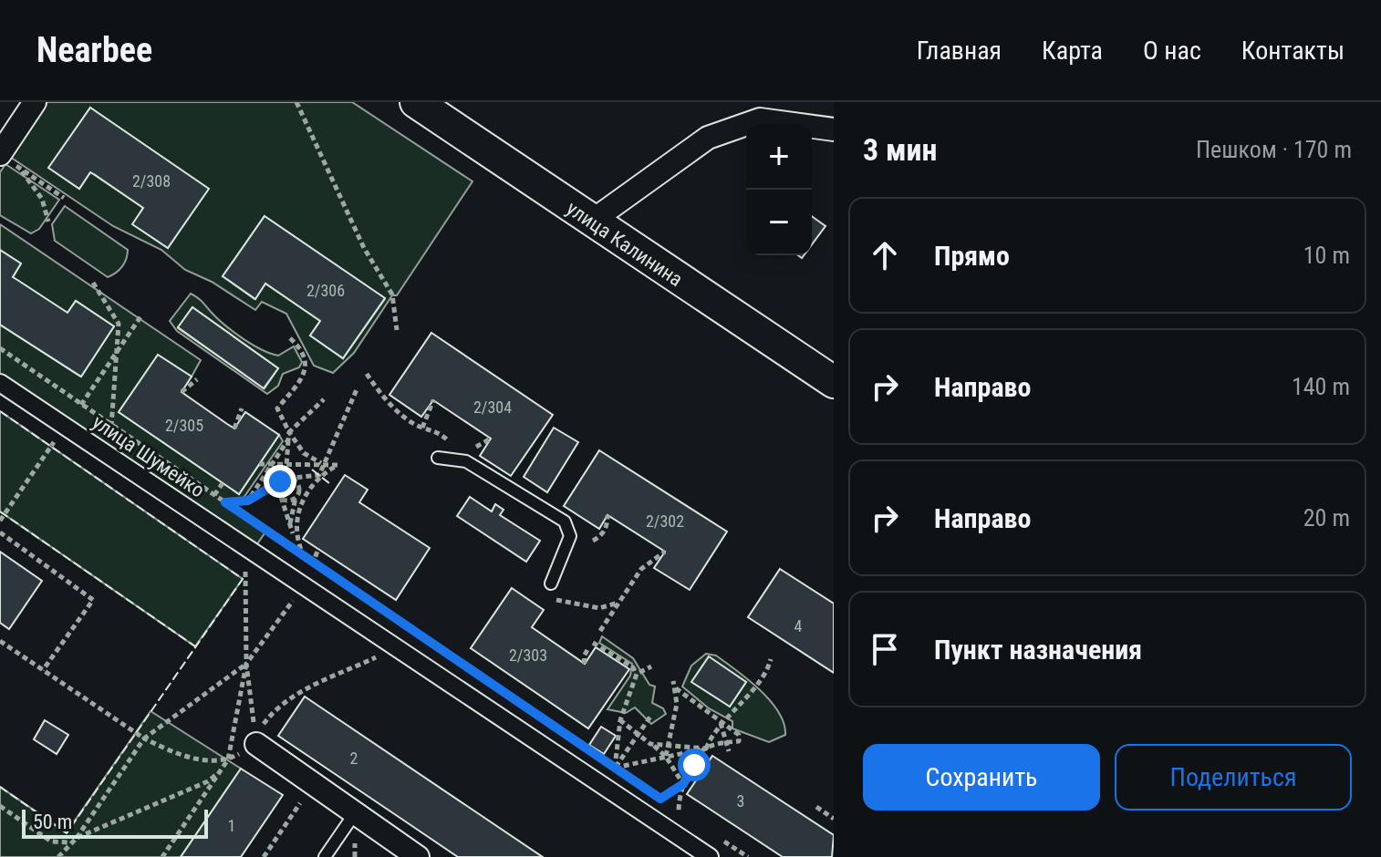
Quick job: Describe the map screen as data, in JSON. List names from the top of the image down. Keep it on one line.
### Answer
{"streets":{"main road":["улица Калинина"],"street":["улица Шумейко"]},"house_numbers":["2/308","2/306","2/304","2/305","2/302","4","2/303","2","3","1"],"scale_bar":"50 m","page":{"header":"Nearbee","nav":["Главная","Карта","О нас","Контакты"],"heading":["3 мин","Пешком · 170 m"],"map_buttons":["+","−"],"list":[["Прямо","10 m"],["Направо","140 m"],["Направо","20 m"],"Пункт назначения"],"buttons":["Сохранить","Поделиться"],"scale":"50 m"}}
